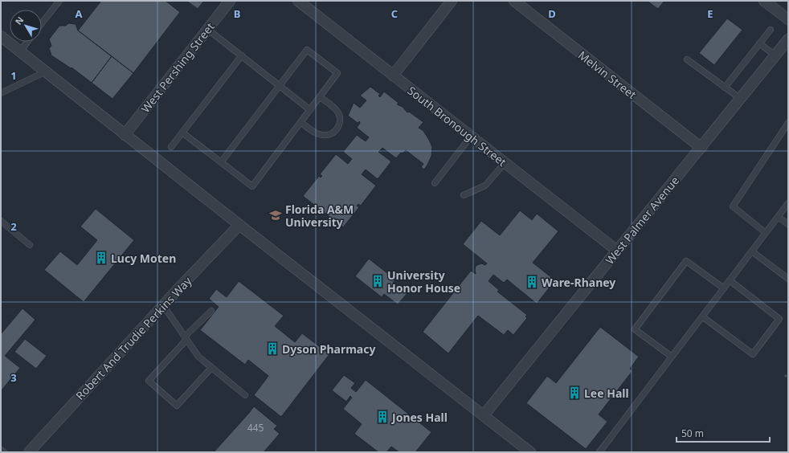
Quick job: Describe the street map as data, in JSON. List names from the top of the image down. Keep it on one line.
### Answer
{"streets":{"street":["West Pershing Street","Melvin Street","South Bronough Street","West Palmer Avenue","Robert And Trudie Perkins Way"]},"crossings":[["Melvin Street","West Palmer Avenue"],["South Bronough Street","West Palmer Avenue"]],"places":{"school or university":["Florida A&M University"],"building":["Lucy Moten","University Honor House","Ware-Rhaney","Dyson Pharmacy","Lee Hall","Jones Hall"]},"house_numbers":["445"],"scale_bar":"50 m","north":"top left","grid":{"columns":["A","B","C","D","E"],"rows":["1","2","3"]}}
